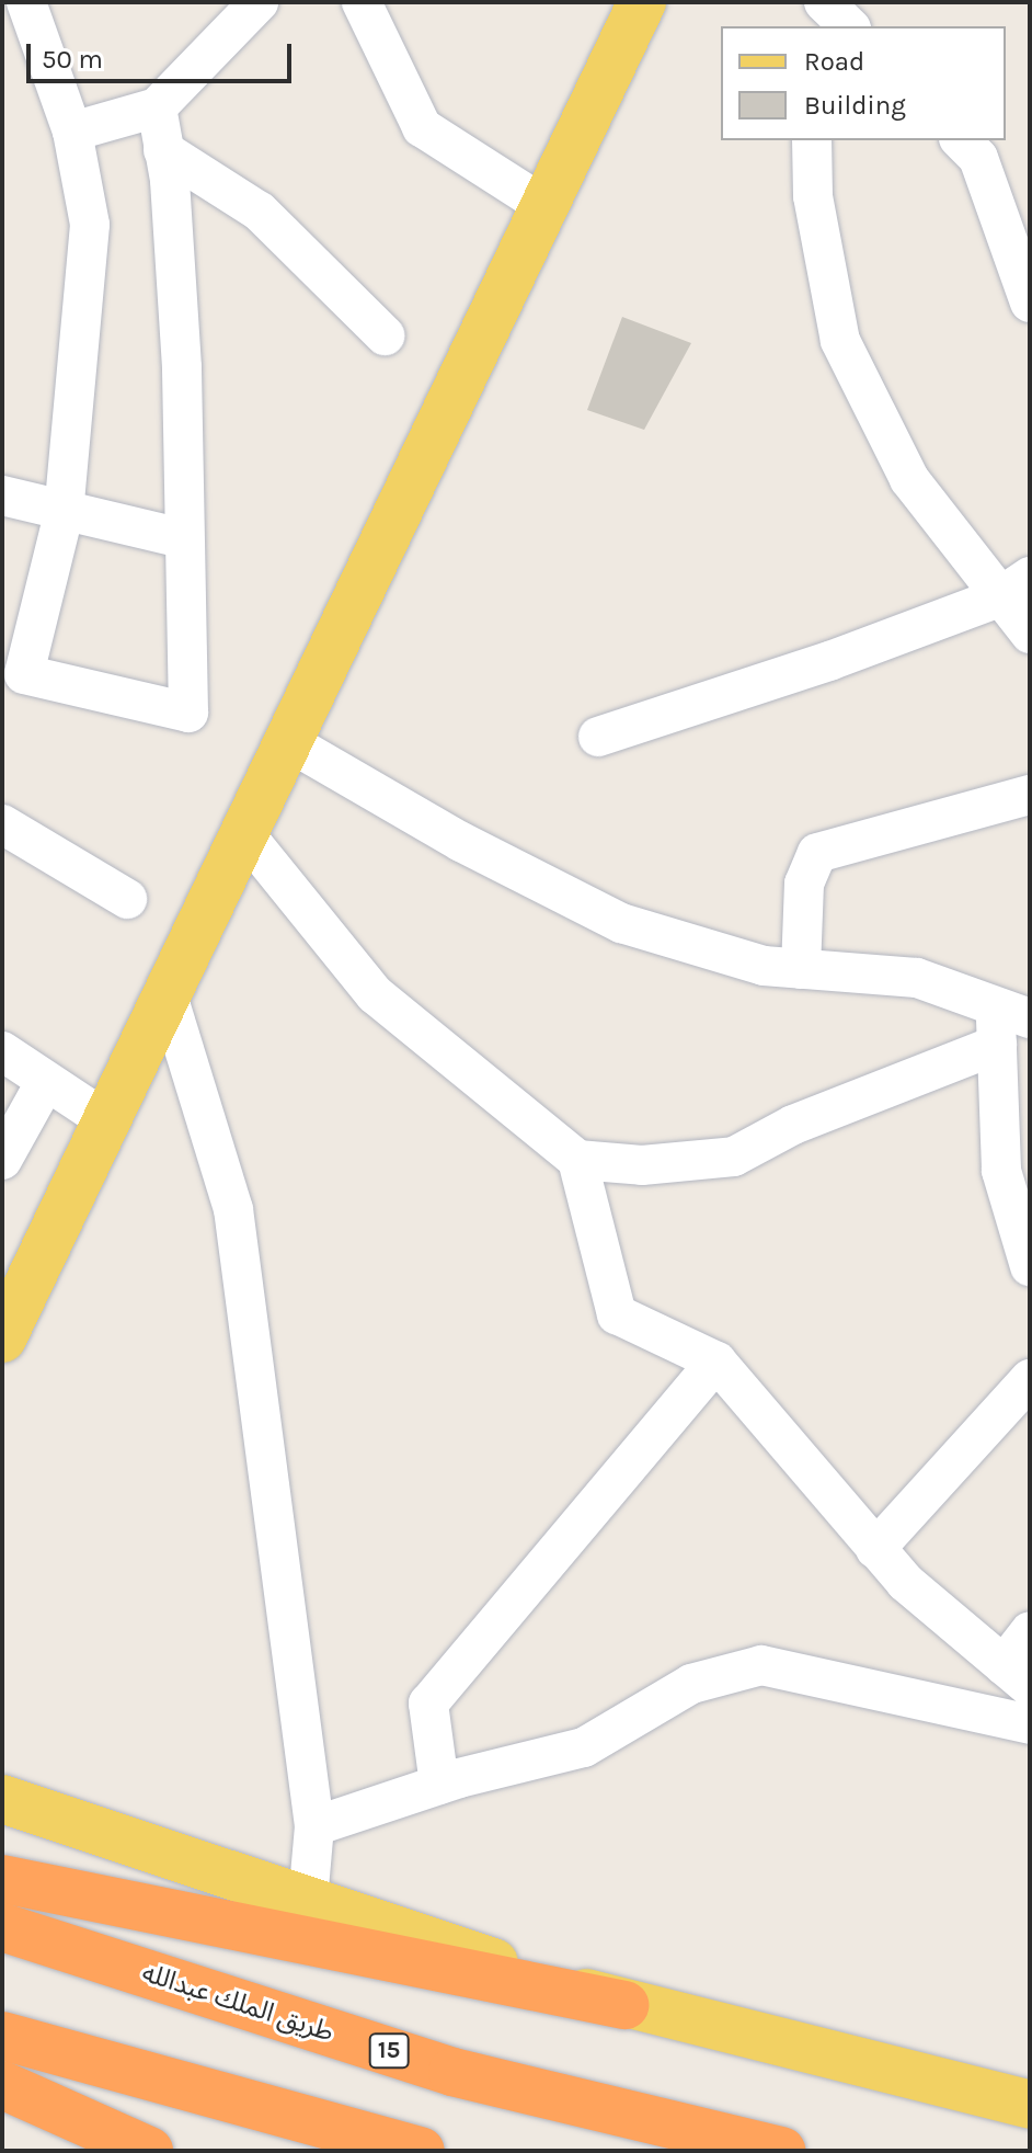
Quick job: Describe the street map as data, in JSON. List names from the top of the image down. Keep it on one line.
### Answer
{"streets":{"highway":["طريق الملك عبدالله","15"]},"legend":["Road","Building"],"scale_bar":"50 m"}
